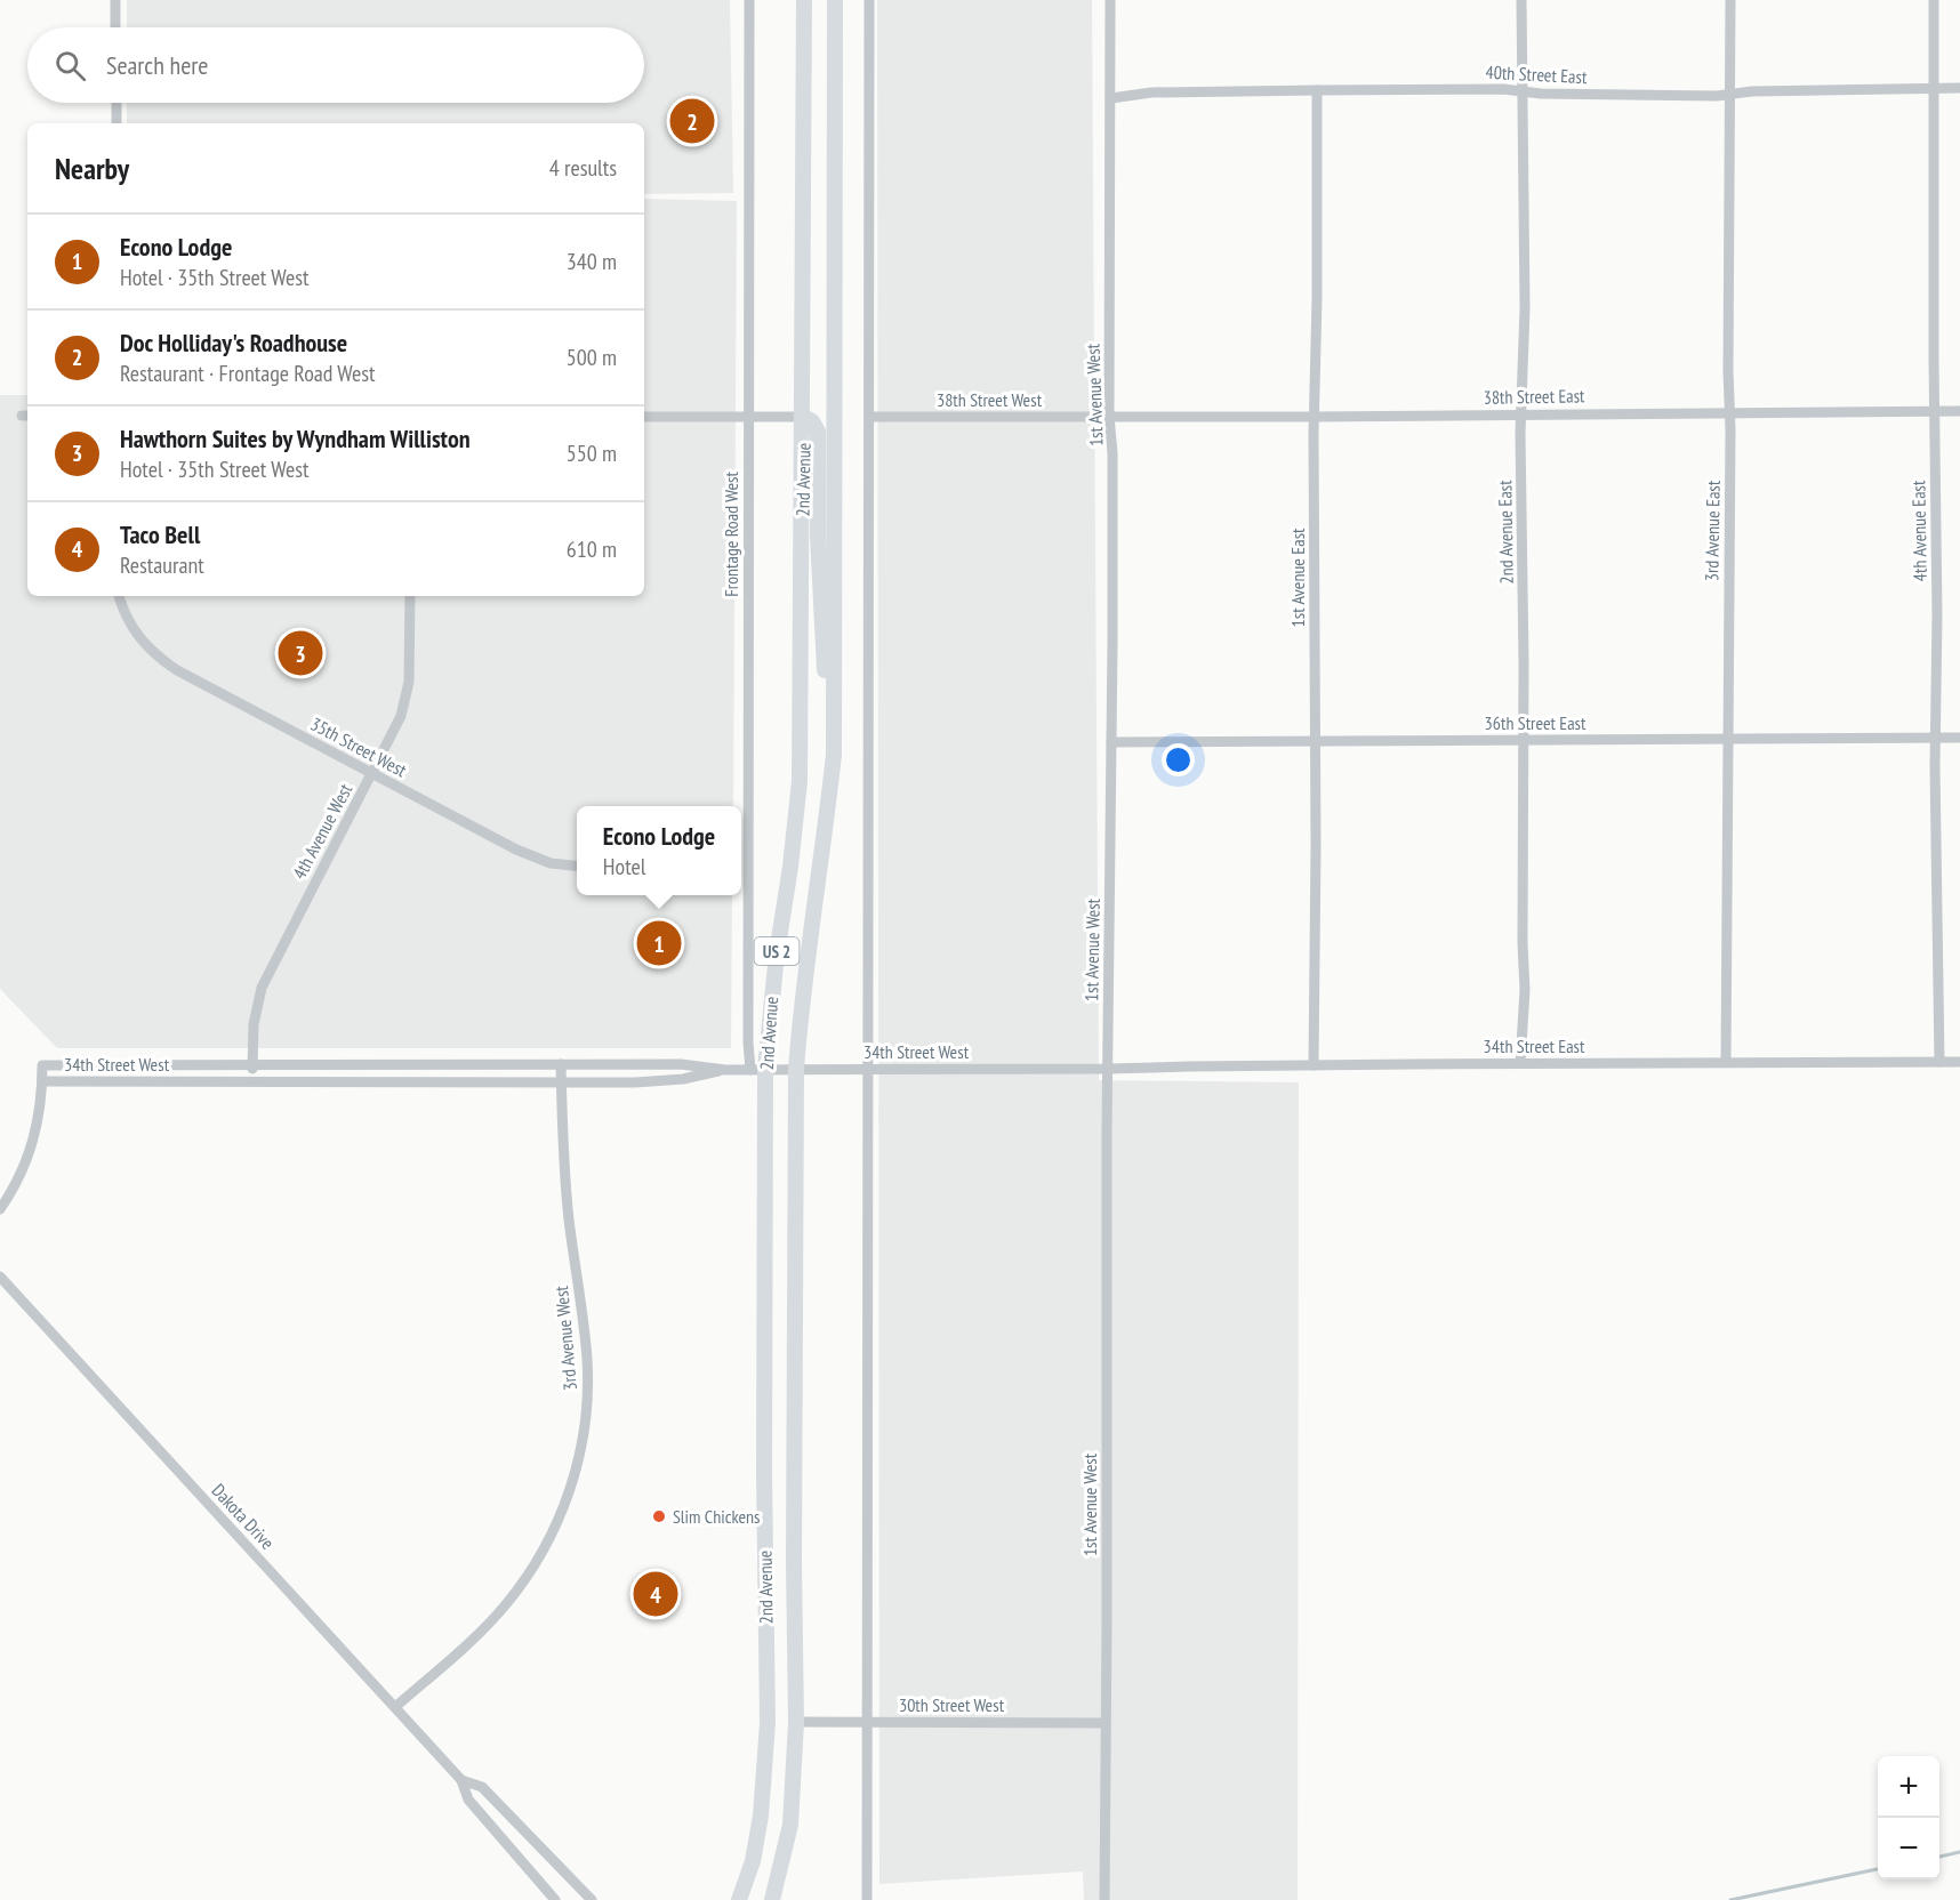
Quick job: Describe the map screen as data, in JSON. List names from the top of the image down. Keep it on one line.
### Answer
{"streets":{"highway":["2nd Avenue","US 2"],"street":["40th Street East","1st Avenue West","38th Street East","38th Street West","3rd Avenue East","4th Avenue East","2nd Avenue East","Frontage Road West","1st Avenue East","36th Street East","35th Street West","4th Avenue West","34th Street East","34th Street West","3rd Avenue West","Dakota Drive","30th Street West"]},"crossings":[["40th Street East","1st Avenue West"],["40th Street East","3rd Avenue East"],["40th Street East","4th Avenue East"],["40th Street East","2nd Avenue East"],["40th Street East","1st Avenue East"],["1st Avenue West","38th Street East"],["1st Avenue West","38th Street West"],["1st Avenue West","36th Street East"],["1st Avenue West","34th Street East"],["1st Avenue West","34th Street West"],["1st Avenue West","30th Street West"],["38th Street East","38th Street West"],["38th Street East","3rd Avenue East"],["38th Street East","4th Avenue East"],["38th Street East","2nd Avenue East"],["38th Street East","1st Avenue East"],["2nd Avenue","Frontage Road West"],["2nd Avenue","34th Street West"],["2nd Avenue","30th Street West"],["3rd Avenue East","36th Street East"],["3rd Avenue East","34th Street East"],["4th Avenue East","36th Street East"],["4th Avenue East","34th Street East"],["2nd Avenue East","36th Street East"],["2nd Avenue East","34th Street East"],["Frontage Road West","34th Street West"],["1st Avenue East","36th Street East"],["1st Avenue East","34th Street East"],["35th Street West","4th Avenue West"],["4th Avenue West","34th Street West"],["34th Street East","34th Street West"],["34th Street West","3rd Avenue West"],["3rd Avenue West","Dakota Drive"]],"places":["Slim Chickens"],"page":{"search":"Search here","pins":["2","3","1","4"],"heading":["Nearby","4 results"],"list":[{"mark":"1","name":"Econo Lodge","note":"Hotel · 35th Street West","value":"340 m"},{"mark":"2","name":"Doc Holliday's Roadhouse","note":"Restaurant · Frontage Road West","value":"500 m"},{"mark":"3","name":"Hawthorn Suites by Wyndham Williston","note":"Hotel · 35th Street West","value":"550 m"},{"mark":"4","name":"Taco Bell","note":"Restaurant","value":"610 m"}],"popup":["Econo Lodge","Hotel"],"map_buttons":["+","−"]}}
